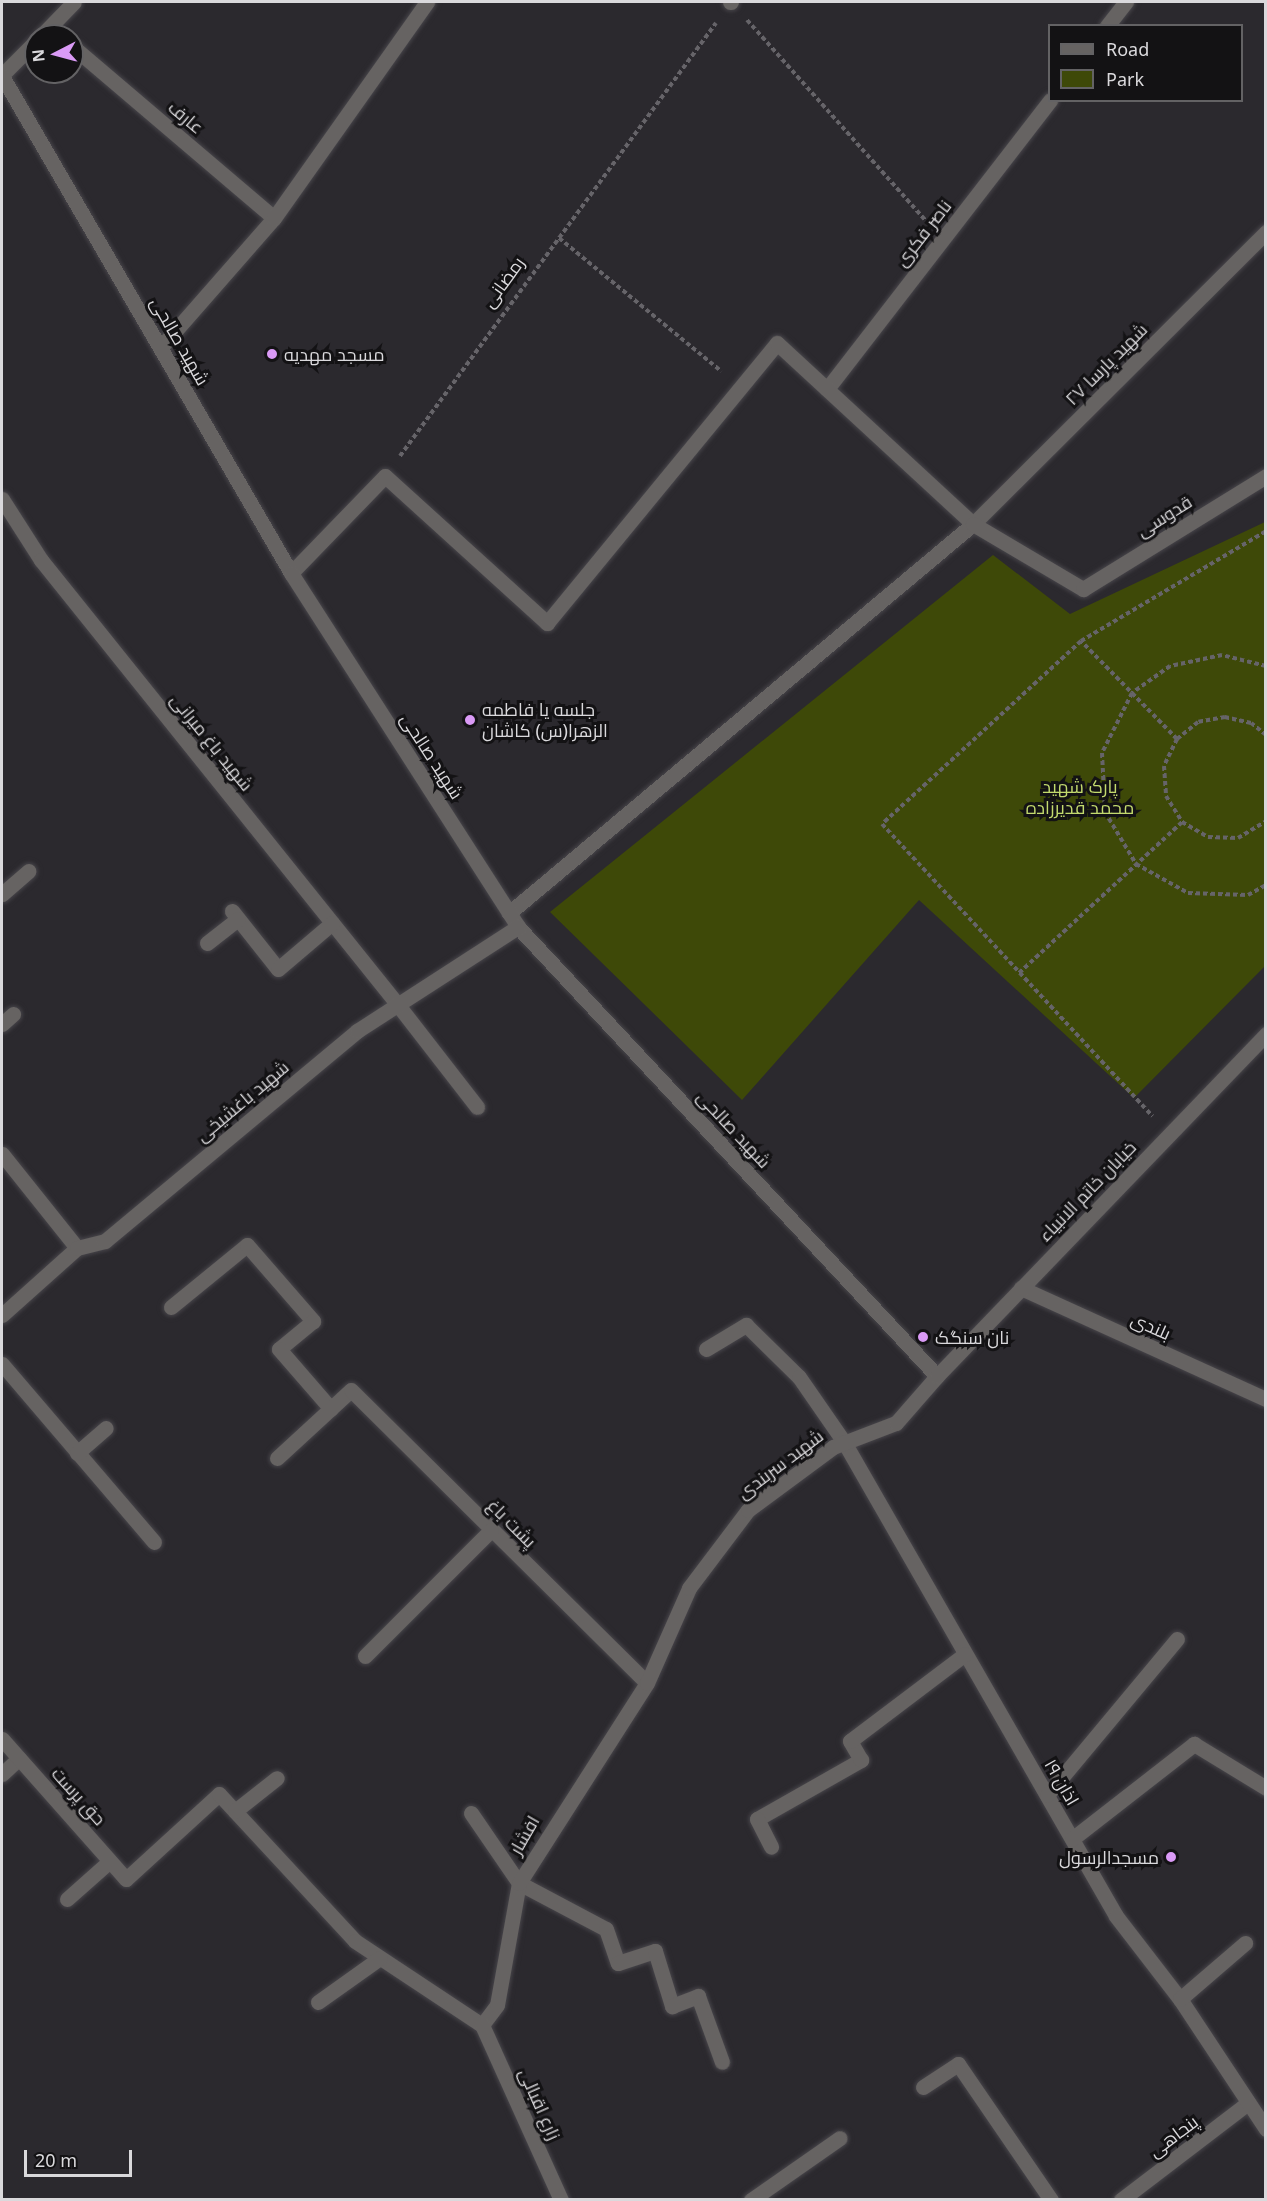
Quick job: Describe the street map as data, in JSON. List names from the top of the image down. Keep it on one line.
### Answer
{"streets":{"street":["عارف","ناصر فکری","شهید صالحی","شهید پارسا ۲۷","قدوسی","شهید باغ میرانی","شهید باغشیخی","خیابان خاتم الانبیاء","بلندی","شهید سربندی","پشت باغ","اذان ۱۹","حق پرست","افشار","زارع اقبالی","پنجاهی"],"path":["رمضانی"]},"crossings":[["شهید صالحی","شهید پارسا ۲۷"],["شهید صالحی","شهید باغشیخی"],["شهید صالحی","خیابان خاتم الانبیاء"],["شهید صالحی","شهید سربندی"],["شهید پارسا ۲۷","قدوسی"],["شهید باغ میرانی","شهید باغشیخی"],["خیابان خاتم الانبیاء","بلندی"],["خیابان خاتم الانبیاء","شهید سربندی"],["شهید سربندی","پشت باغ"],["شهید سربندی","اذان ۱۹"],["شهید سربندی","افشار"],["پشت باغ","افشار"],["اذان ۱۹","پنجاهی"],["افشار","زارع اقبالی"]],"parks":["پارک شهید محمد قدیرزاده"],"places":["مسجد مهدیه","جلسه یا فاطمه الزهرا(س) کاشان","نان سنگک","مسجدالرسول"],"legend":["Road","Park"],"scale_bar":"20 m","north":"left"}
